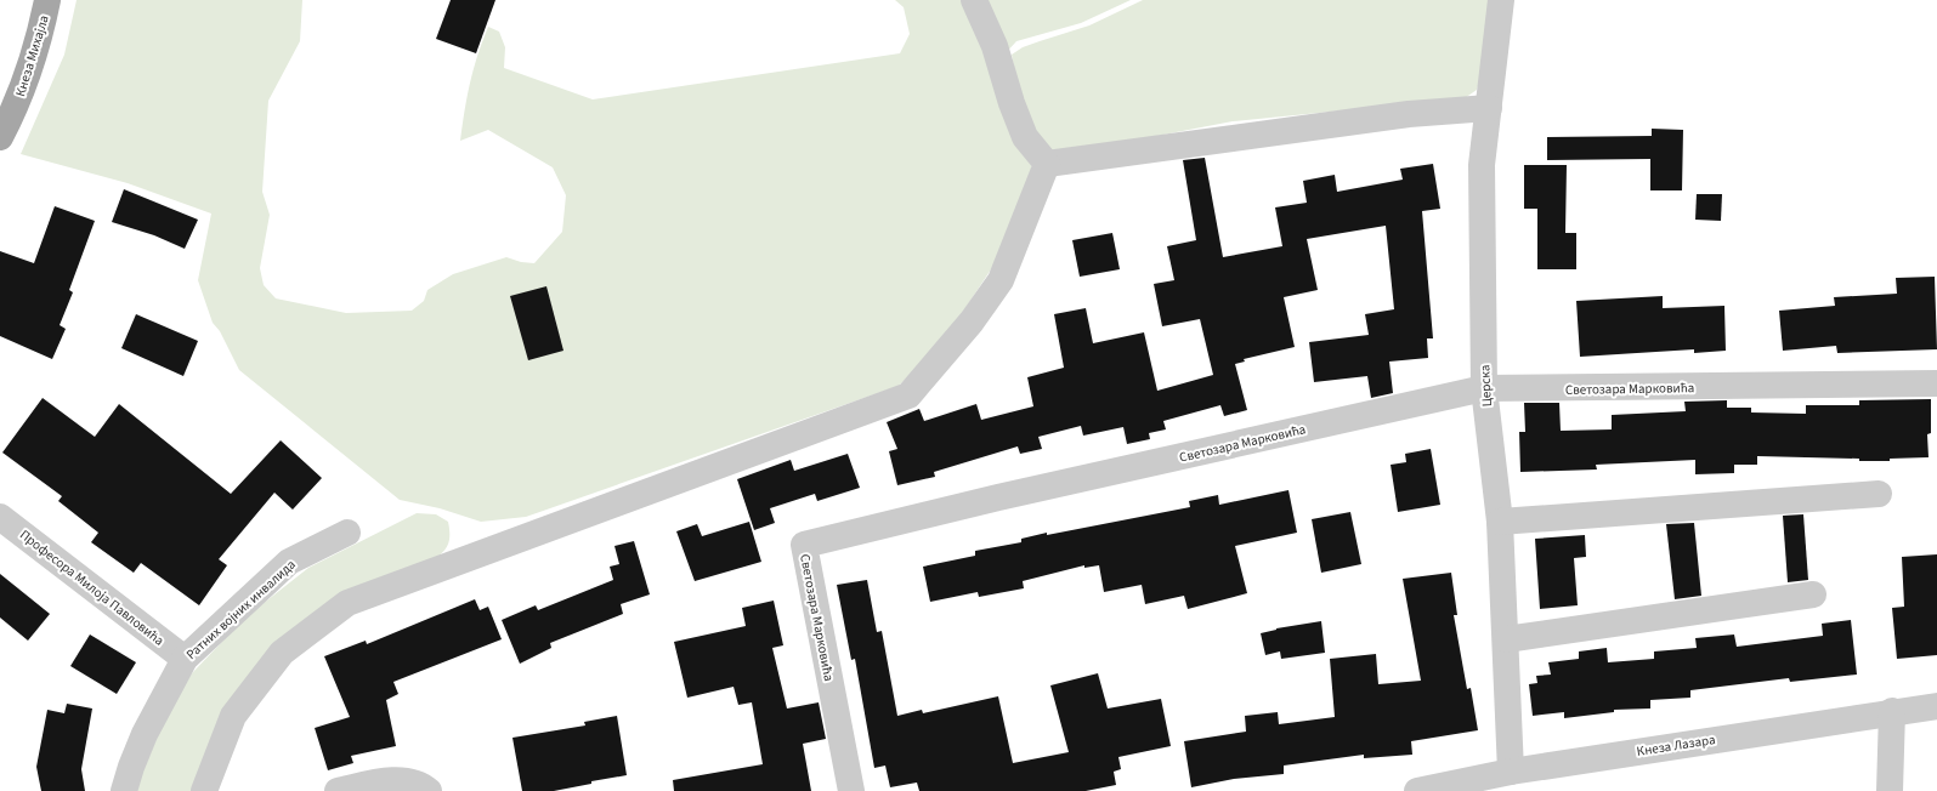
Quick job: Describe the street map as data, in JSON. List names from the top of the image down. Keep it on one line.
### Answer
{"streets":{"main road":["Кнеза Михајла"],"street":["Церска","Светозара Марковића","Професора Милоја Павловића","Ратних војних инвалида","Кнеза Лазара"]},"crossings":[["Церска","Светозара Марковића"],["Церска","Кнеза Лазара"],["Професора Милоја Павловића","Ратних војних инвалида"]]}
